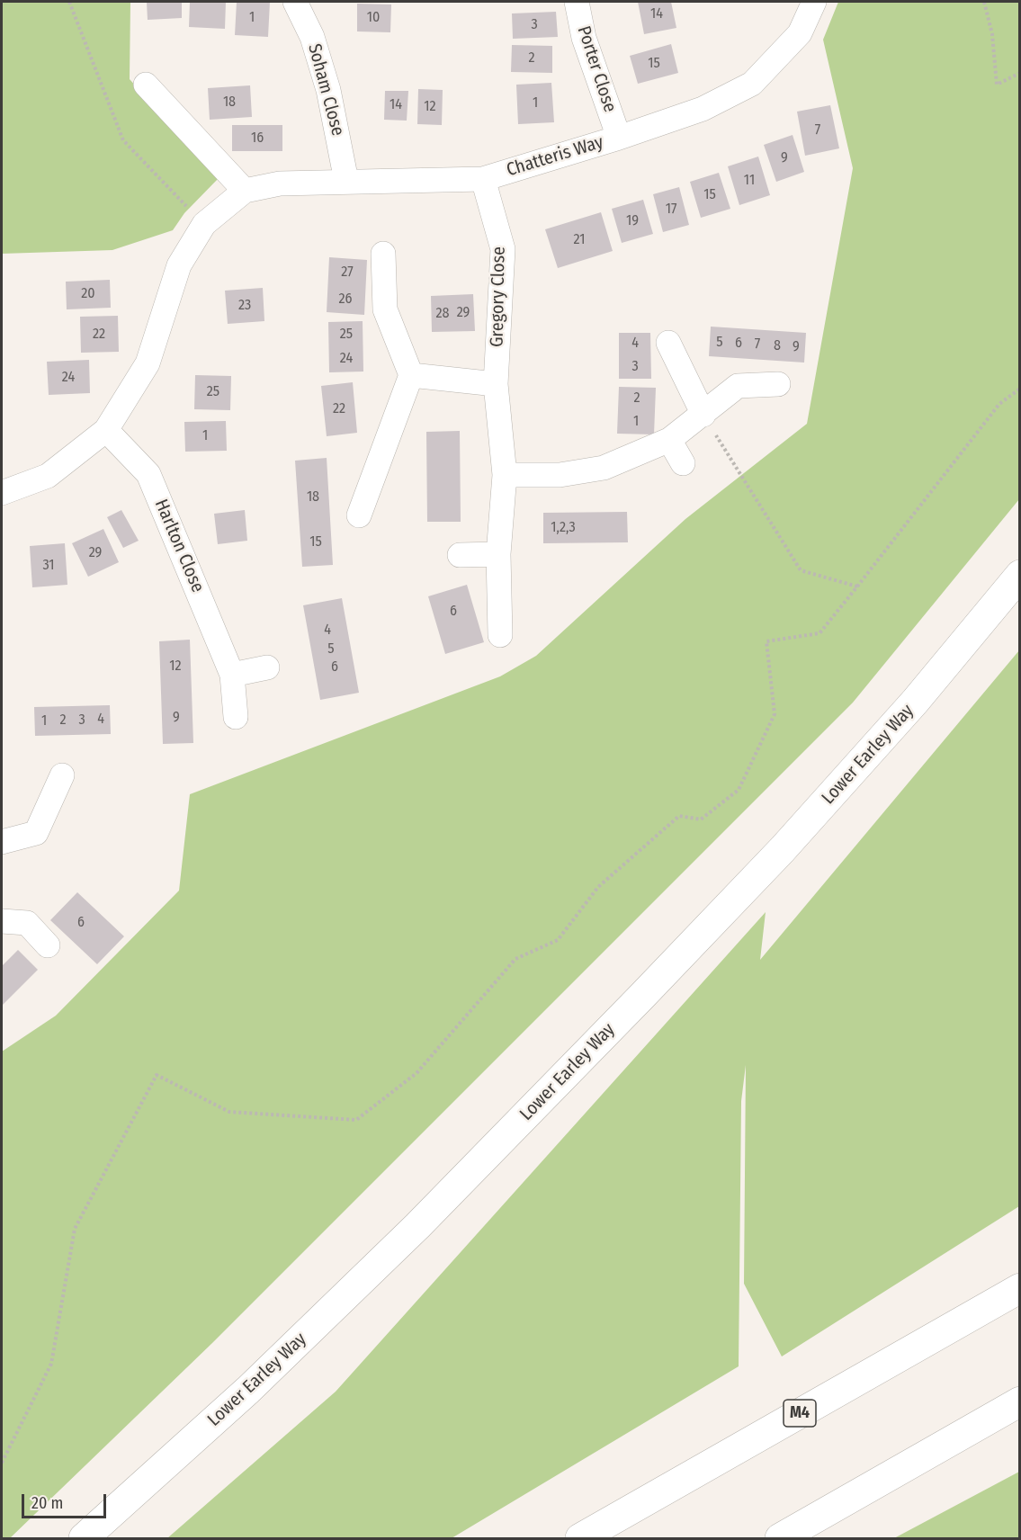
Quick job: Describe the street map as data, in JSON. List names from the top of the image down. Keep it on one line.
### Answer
{"streets":{"main road":["Lower Earley Way","M4"],"street":["Porter Close","Soham Close","Chatteris Way","Gregory Close","Harlton Close"]},"crossings":[["Porter Close","Chatteris Way"],["Soham Close","Chatteris Way"],["Chatteris Way","Gregory Close"],["Chatteris Way","Harlton Close"]],"house_numbers":["14","1","10","3","2","15","18","1","14","12","7","16","9","11","15","17","19","21","27","20","26","23","29","28","22","25","5","4","6","7","8","9","24","3","24","25","2","22","1","1","18","1,2,3","15","29","31","6","4","5","12","6","9","4","2","3","1","6"],"scale_bar":"20 m"}
